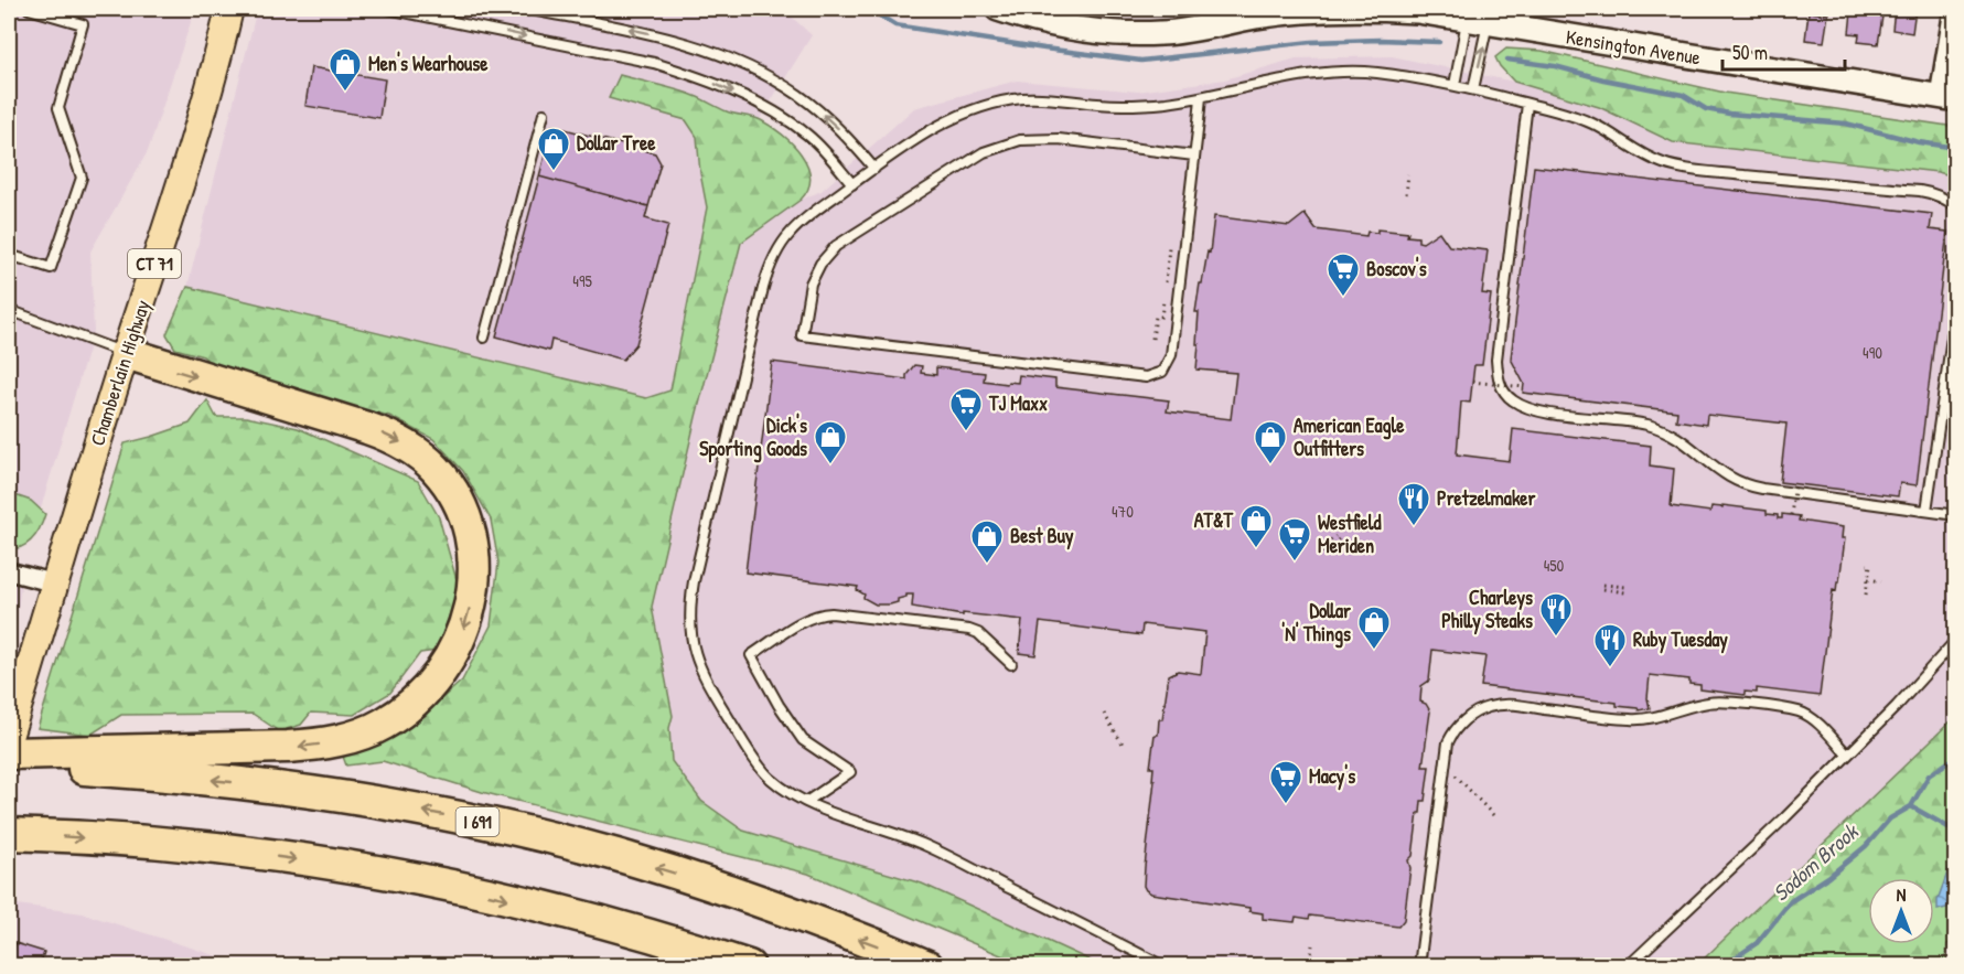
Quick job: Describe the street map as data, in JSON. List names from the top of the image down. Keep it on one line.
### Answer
{"streets":{"highway":["I 691"],"main road":["Kensington Avenue","CT 71","Chamberlain Highway"]},"water":["Sodom Brook"],"places":{"shop":["Men's Wearhouse","Dollar Tree","Dick's Sporting Goods","American Eagle Outfitters","AT&T","Best Buy","Dollar 'N' Things"],"supermarket":["Boscov's","TJ Maxx","Westfield Meriden","Macy's"],"restaurant":["Pretzelmaker","Charleys Philly Steaks","Ruby Tuesday"]},"house_numbers":["495","490","470","450"],"scale_bar":"50 m","north":"top"}
